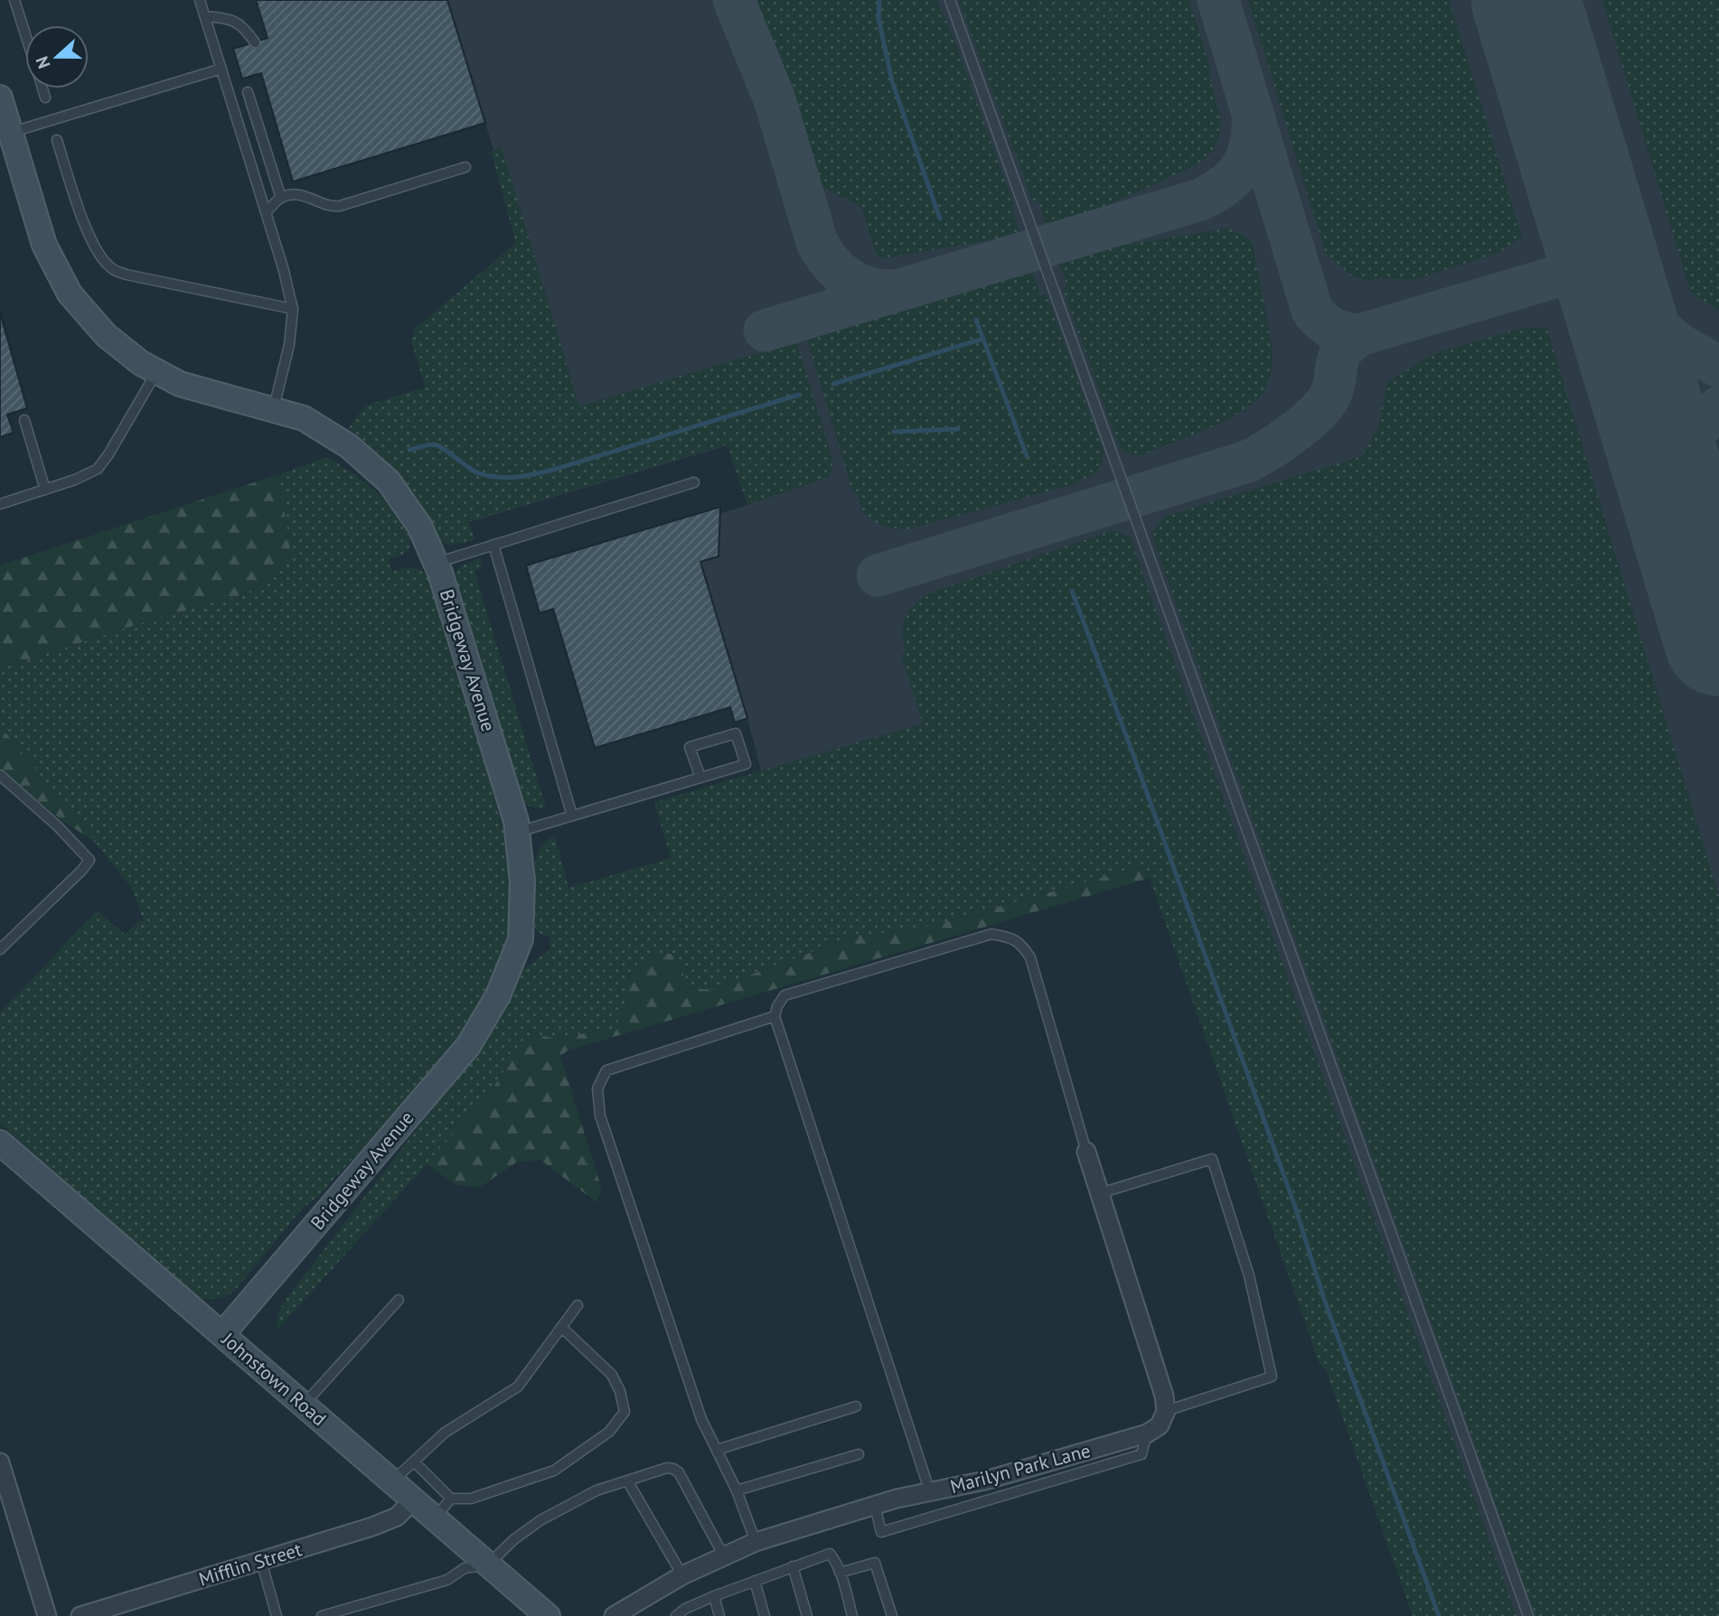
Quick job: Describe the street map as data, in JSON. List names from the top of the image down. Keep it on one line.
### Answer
{"streets":{"street":["Bridgeway Avenue","Johnstown Road","Marilyn Park Lane","Mifflin Street"]},"crossings":[["Bridgeway Avenue","Johnstown Road"],["Johnstown Road","Mifflin Street"]],"north":"left"}
